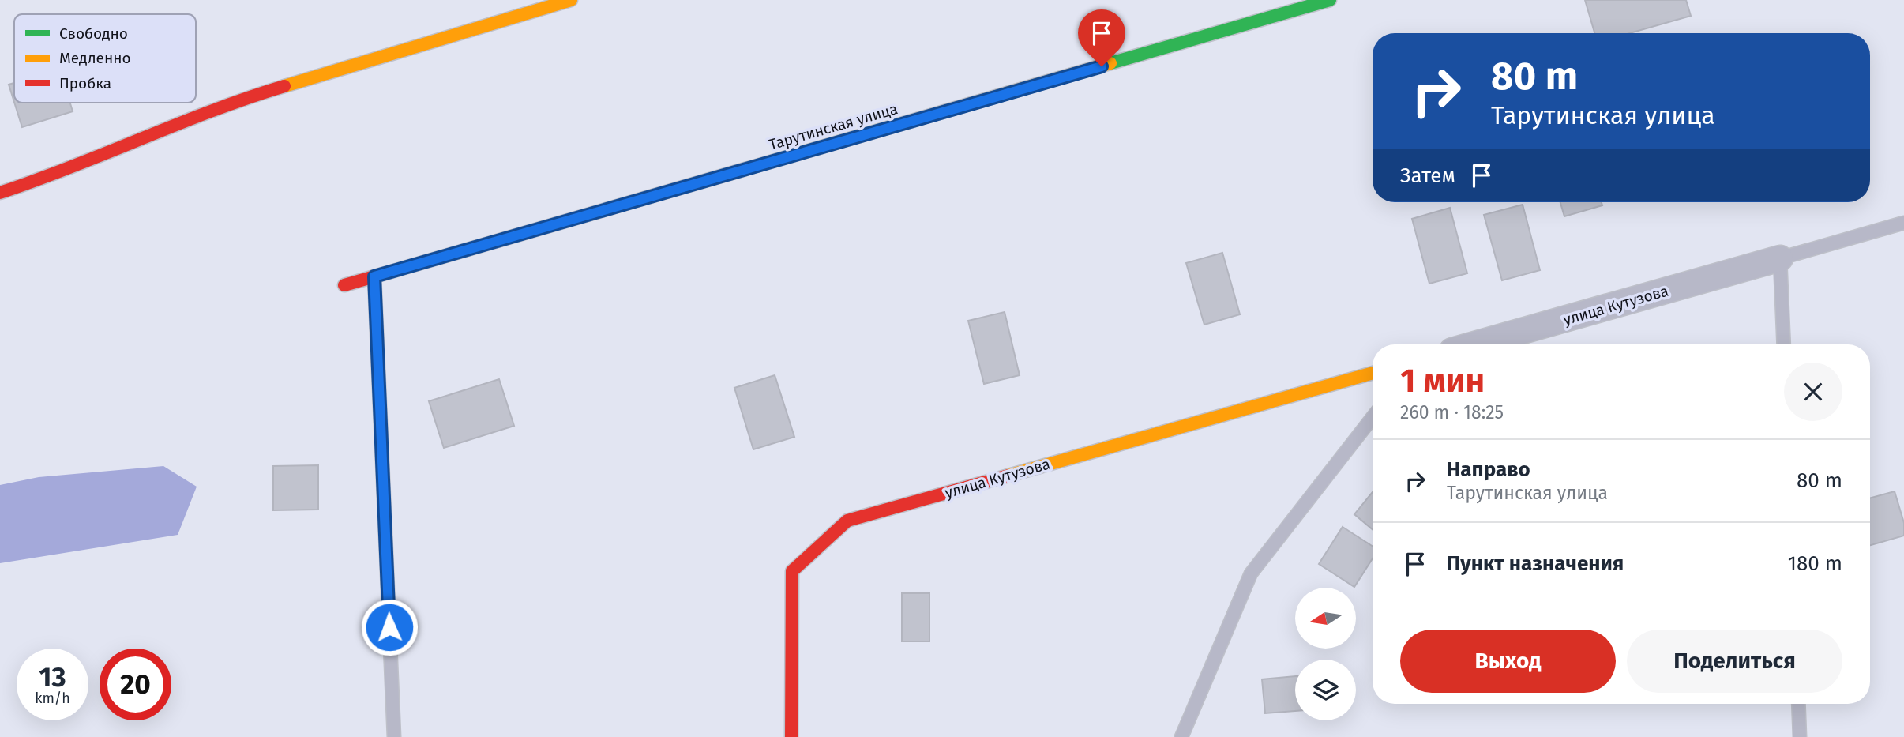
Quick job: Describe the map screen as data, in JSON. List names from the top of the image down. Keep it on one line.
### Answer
{"streets":{"street":["Тарутинская улица","улица Кутузова"]},"legend":["Свободно","Медленно","Пробка"],"north":"left","page":{"turn":["80 m","Тарутинская улица"],"then":"Затем","heading":["1 мин","260 m · 18:25"],"list":[{"name":"Направо","note":"Тарутинская улица","value":"80 m"},{"name":"Пункт назначения","value":"180 m"}],"buttons":["Выход","Поделиться"],"speed":"13 km/h","limit":"20"}}
